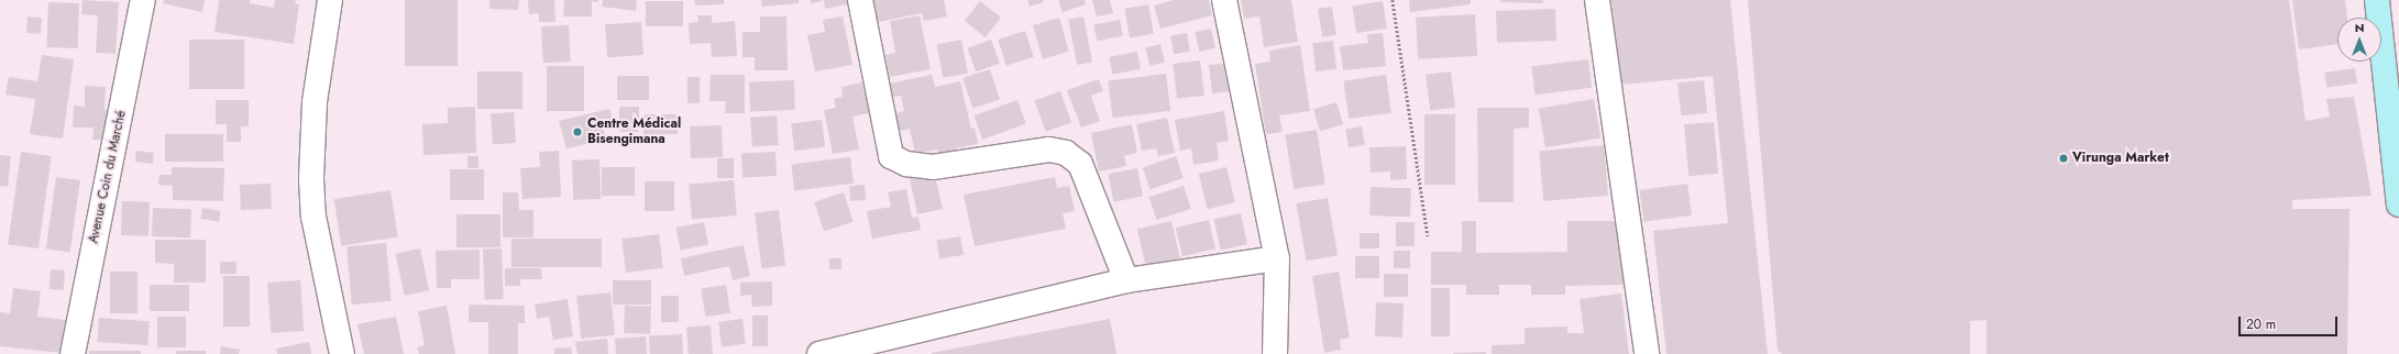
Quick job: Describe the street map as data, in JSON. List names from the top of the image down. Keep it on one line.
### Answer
{"streets":{"street":["Avenue Coin du Marché"]},"places":["Centre Médical Bisengimana","Virunga Market"],"scale_bar":"20 m","north":"top"}
